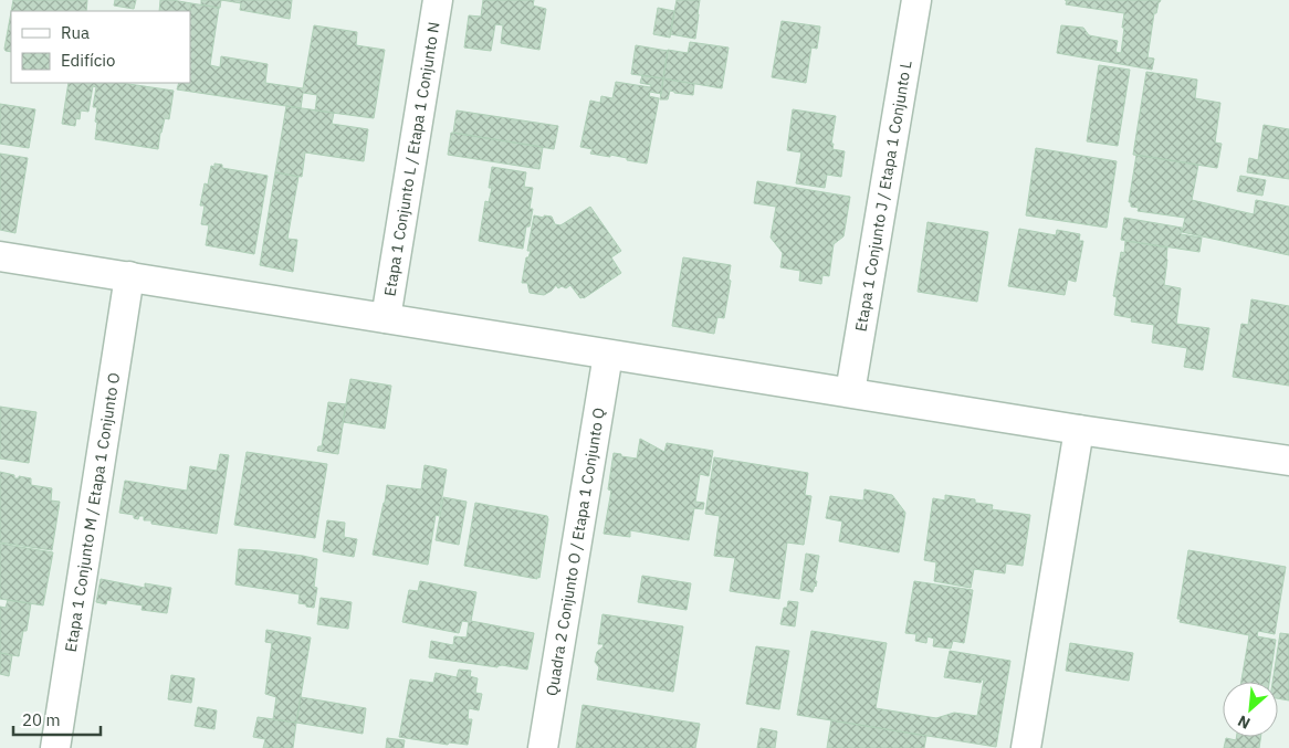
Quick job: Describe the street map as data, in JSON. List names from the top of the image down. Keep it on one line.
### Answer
{"streets":{"street":["Etapa 1 Conjunto L / Etapa 1 Conjunto N","Etapa 1 Conjunto J / Etapa 1 Conjunto L","Etapa 1 Conjunto M / Etapa 1 Conjunto O","Quadra 2 Conjunto O / Etapa 1 Conjunto Q"]},"legend":["Rua","Edifício"],"scale_bar":"20 m","north":"bottom left"}
